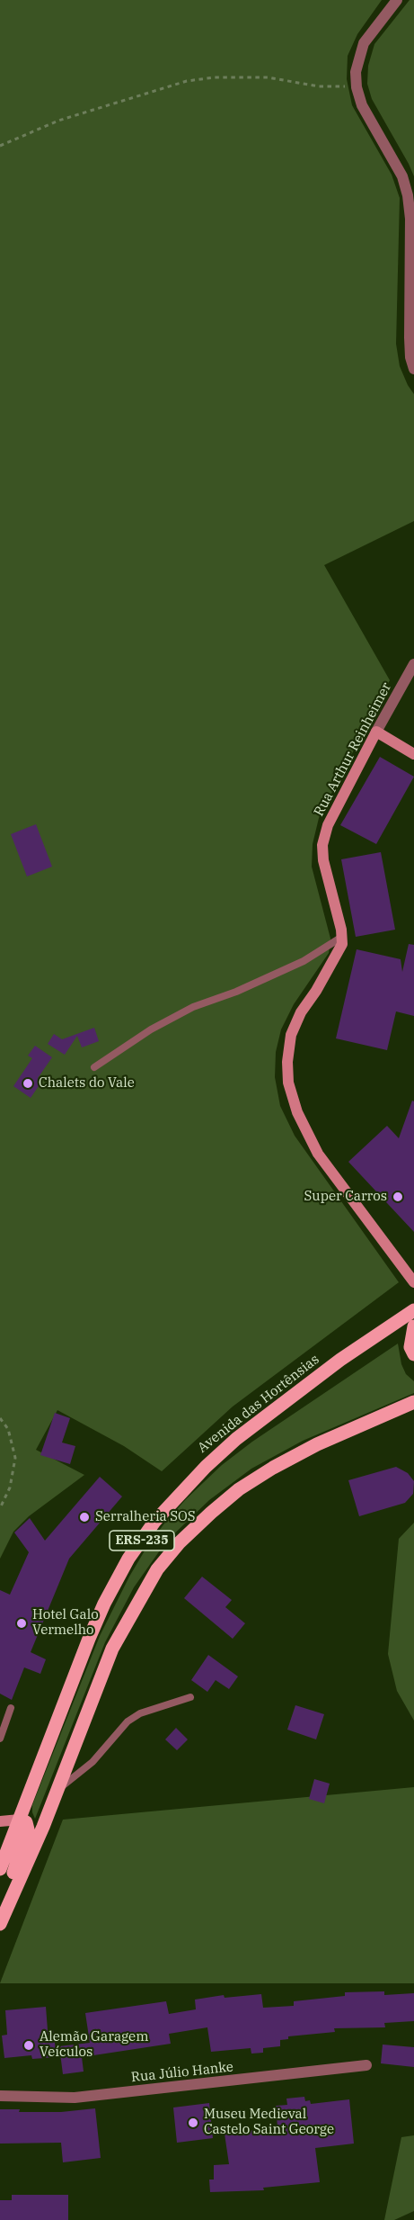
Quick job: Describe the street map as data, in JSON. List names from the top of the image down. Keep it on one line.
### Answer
{"streets":{"main road":["Avenida das Hortênsias","ERS-235"],"street":["Rua Arthur Reinheimer","Rua Júlio Hanke"]},"places":["Chalets do Vale","Super Carros","Serralheria SOS","Hotel Galo Vermelho","Alemão Garagem Veículos","Museu Medieval Castelo Saint George"]}
